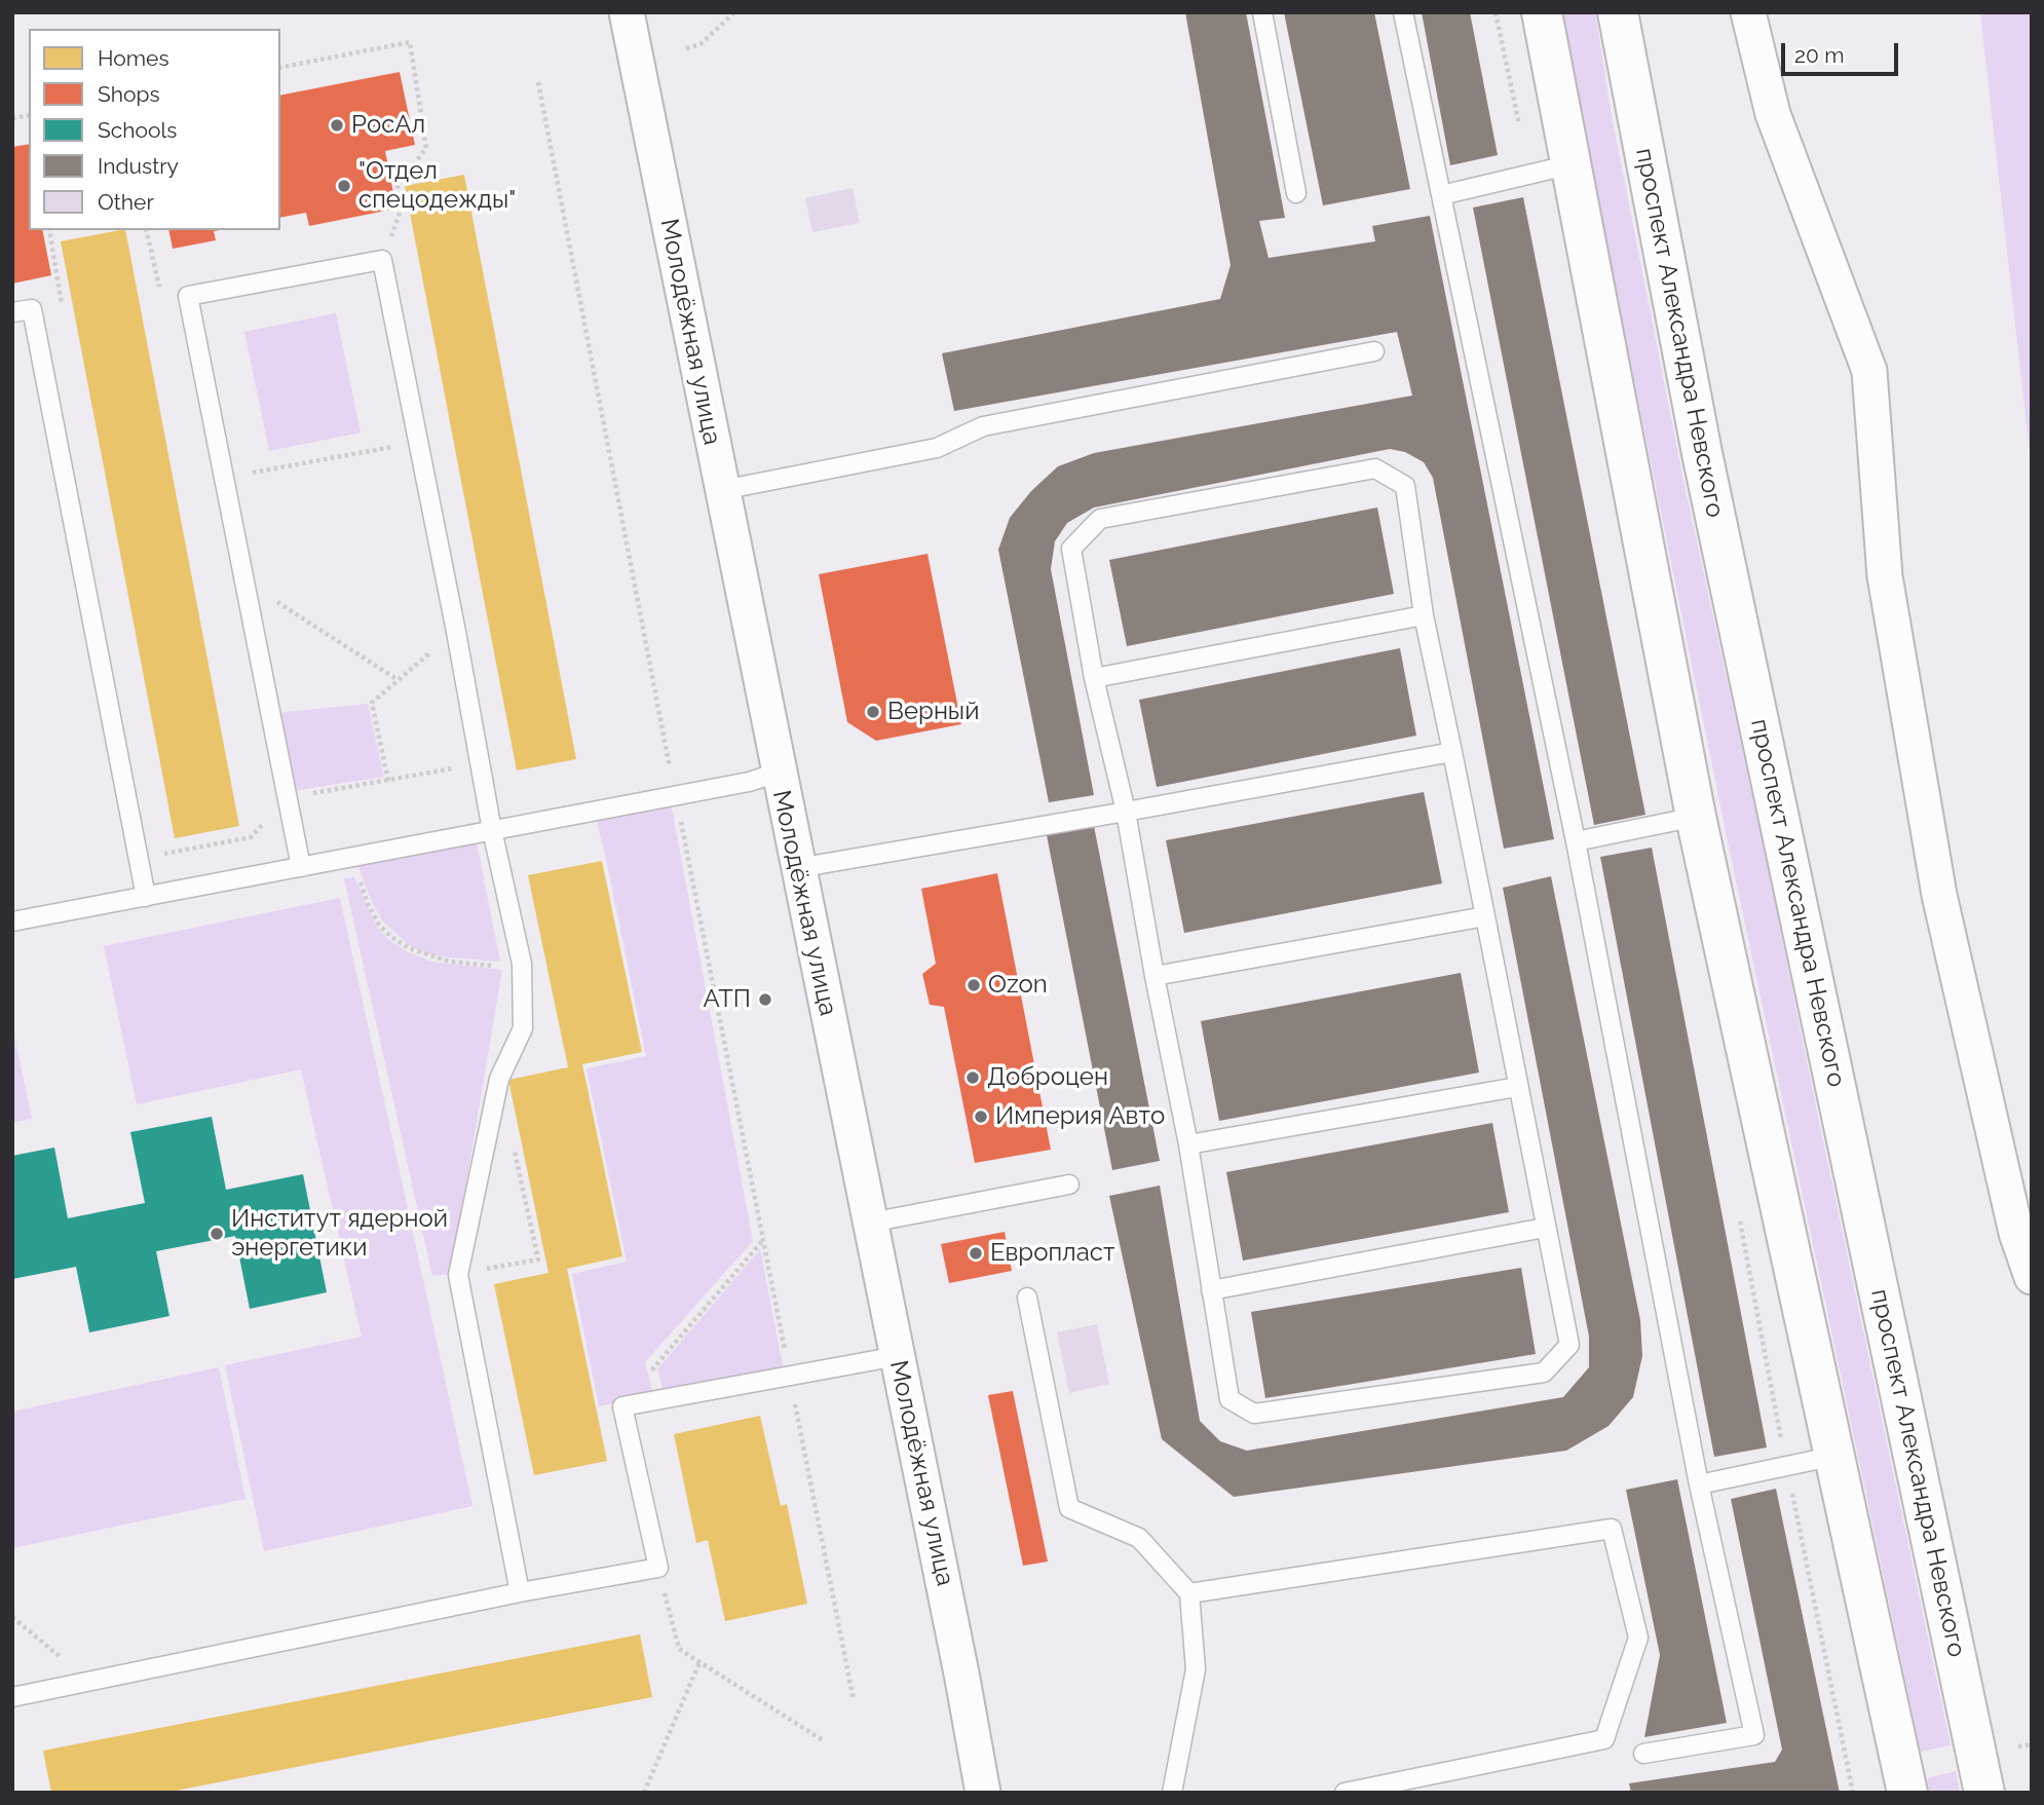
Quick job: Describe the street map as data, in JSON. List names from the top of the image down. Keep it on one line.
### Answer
{"streets":{"main road":["проспект Александра Невского"],"street":["Молодёжная улица"]},"places":["РосАл","\"Отдел спецодежды\"","Верный","Ozon","АТП","Доброцен","Империя Авто","Институт ядерной энергетики","Европласт"],"legend":["Homes","Shops","Schools","Industry","Other"],"scale_bar":"20 m"}
